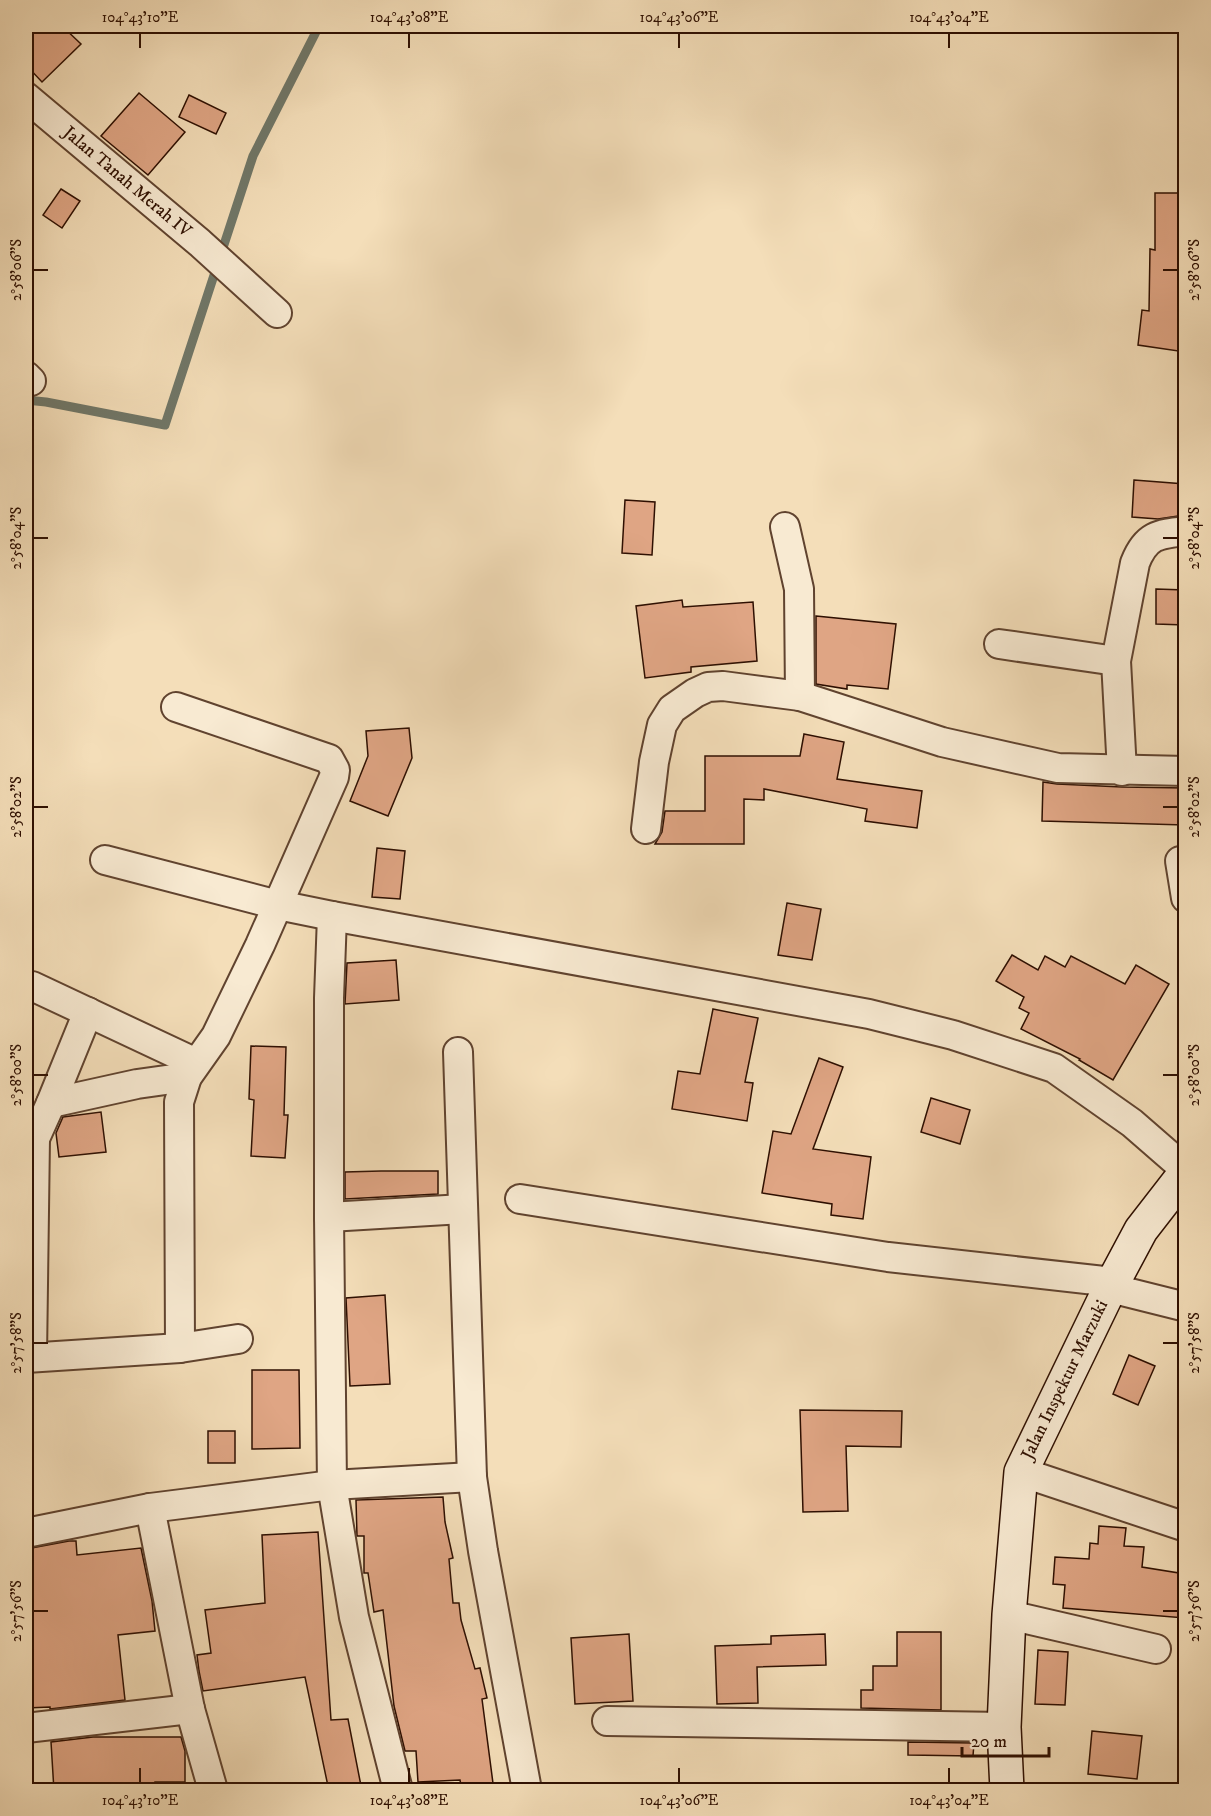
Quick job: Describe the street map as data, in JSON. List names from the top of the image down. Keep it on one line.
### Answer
{"streets":{"street":["Jalan Tanah Merah IV","Jalan Inspektur Marzuki"]},"scale_bar":"20 m","coordinates":["104°43'10\"E","104°43'08\"E","104°43'06\"E","104°43'04\"E","2°58'06\"S","2°58'04\"S","2°58'02\"S","2°58'00\"S","2°57'58\"S","2°57'56\"S"]}
